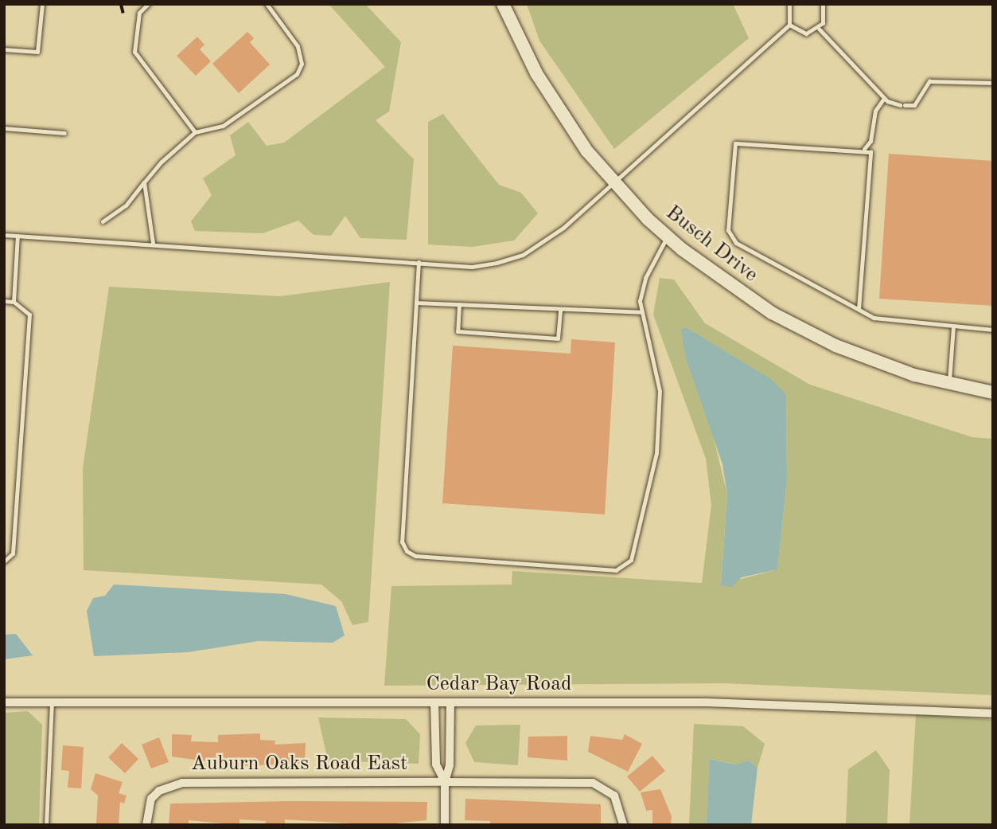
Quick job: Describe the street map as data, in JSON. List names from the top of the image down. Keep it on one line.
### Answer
{"streets":{"street":["Busch Drive","Cedar Bay Road","Auburn Oaks Road East"]}}
